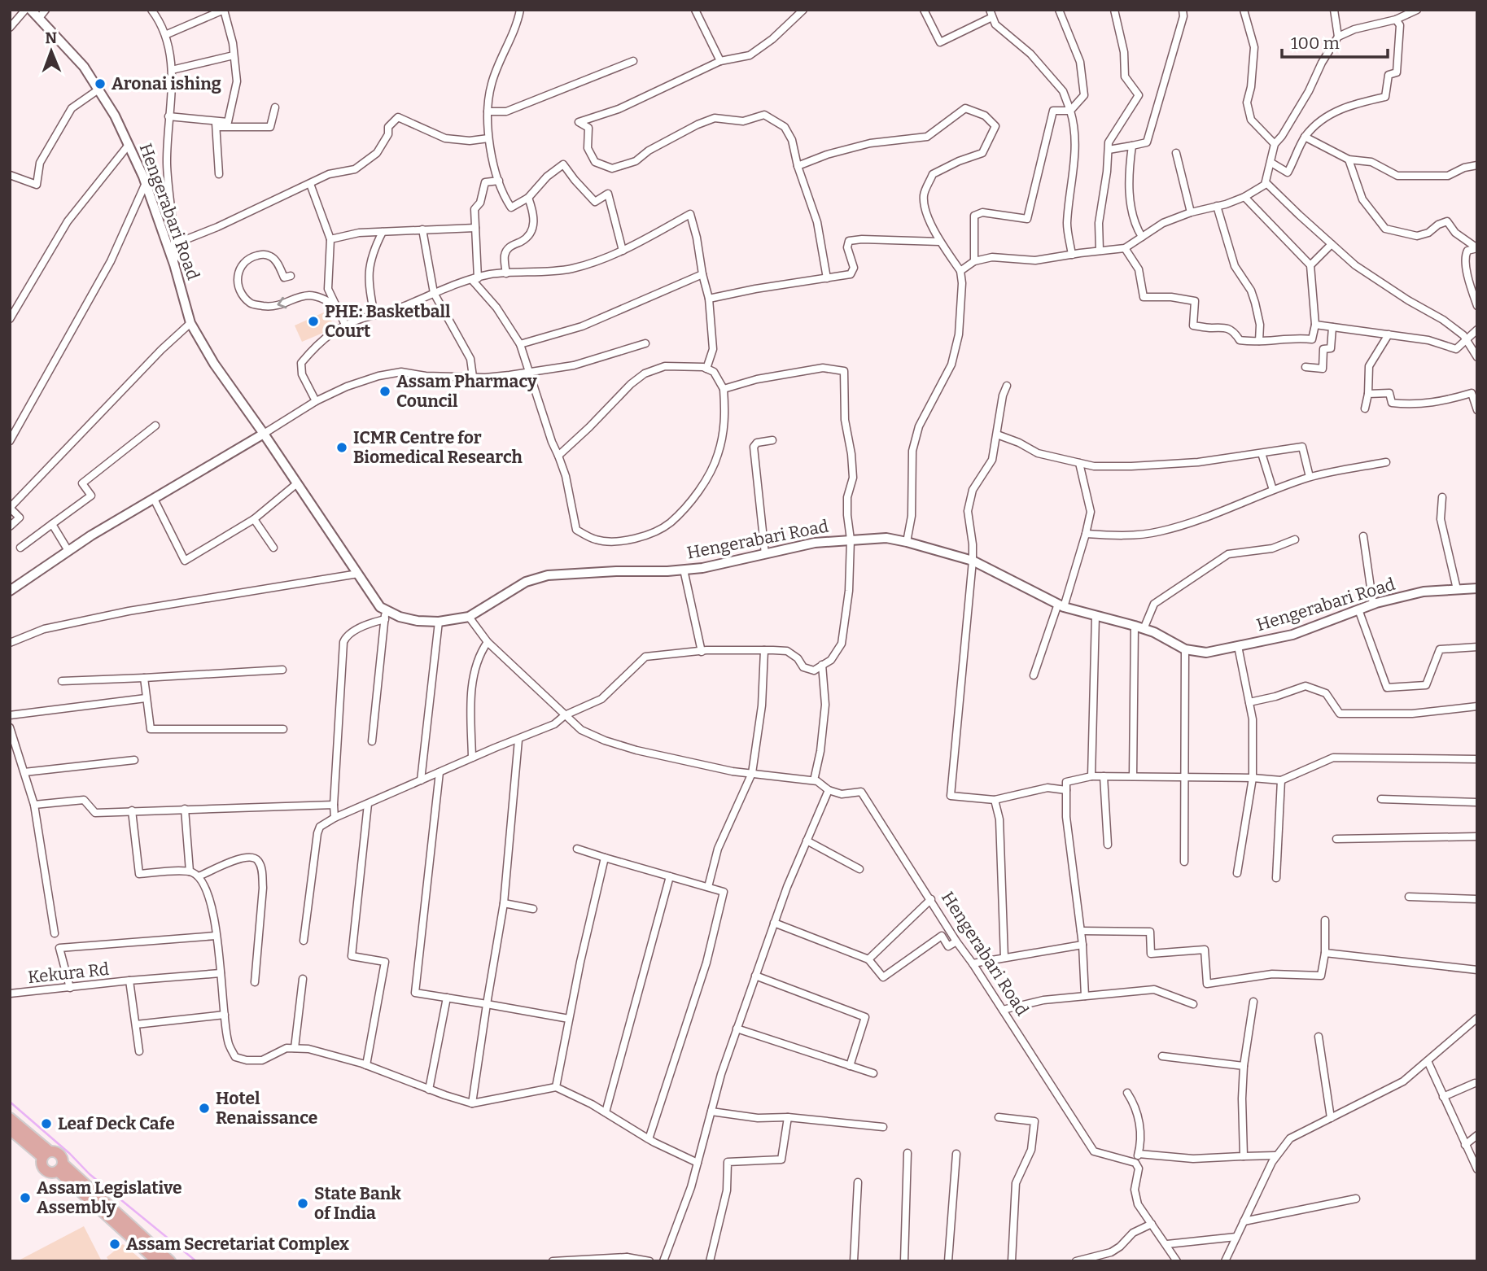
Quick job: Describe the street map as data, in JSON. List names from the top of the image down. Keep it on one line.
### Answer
{"streets":{"main road":["Hengerabari Road"],"street":["Kekura Rd"]},"places":["Aronai ishing","PHE: Basketball Court","Assam Pharmacy Council","ICMR Centre for Biomedical Research","Hotel Renaissance","Leaf Deck Cafe","Assam Legislative Assembly","State Bank of India","Assam Secretariat Complex"],"scale_bar":"100 m","north":"top"}
